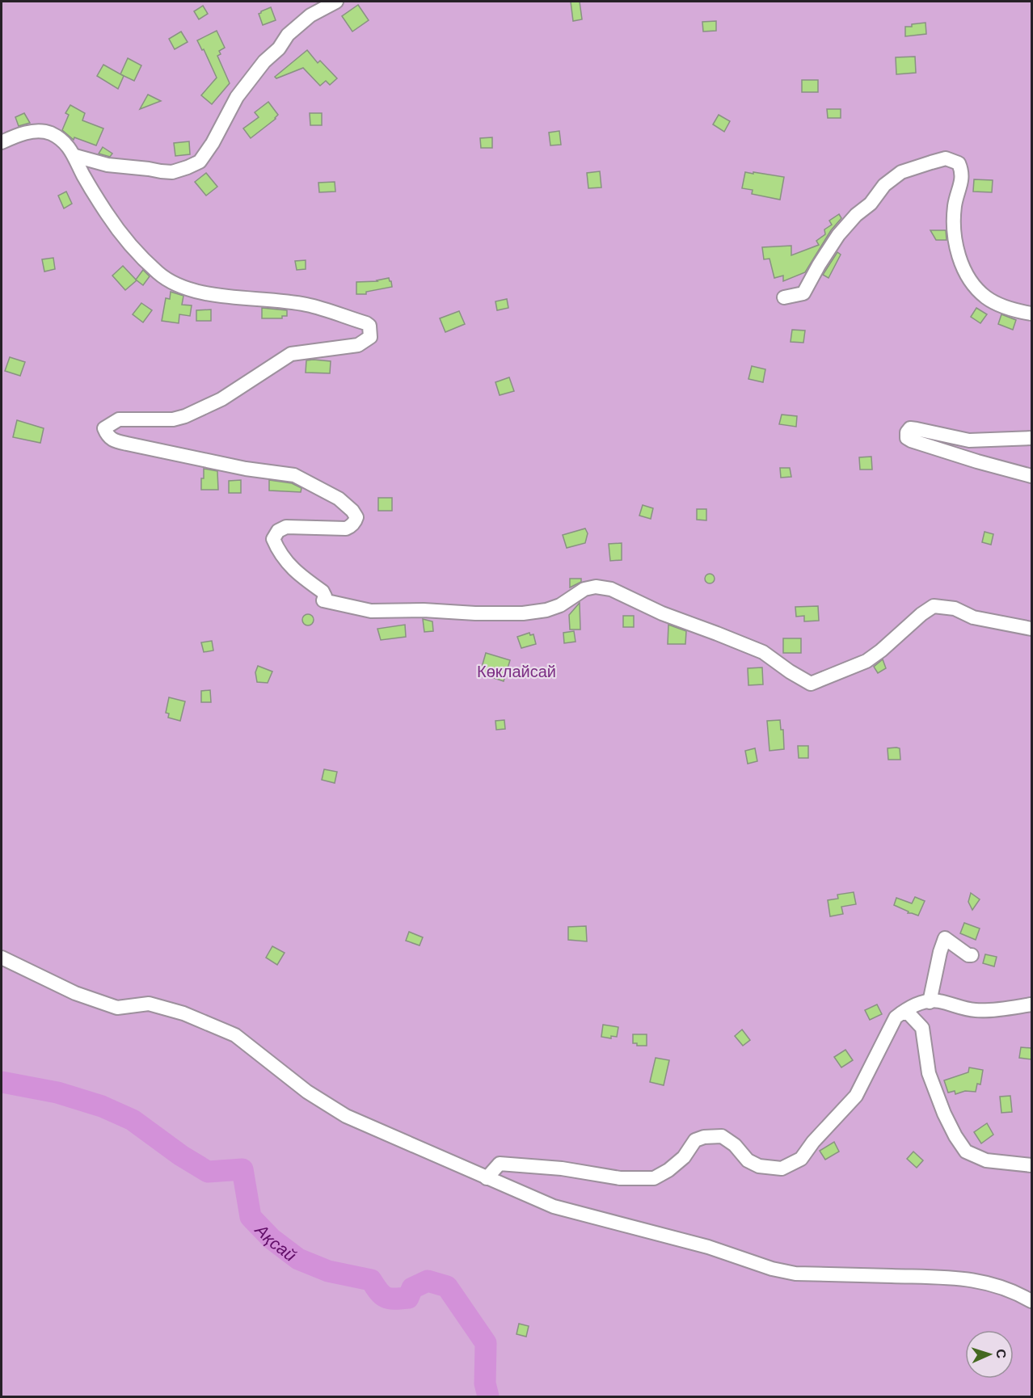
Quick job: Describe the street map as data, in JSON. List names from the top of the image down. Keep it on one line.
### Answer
{"water":["Ақсай"],"parks":["Көклайсай"],"north":"right"}
